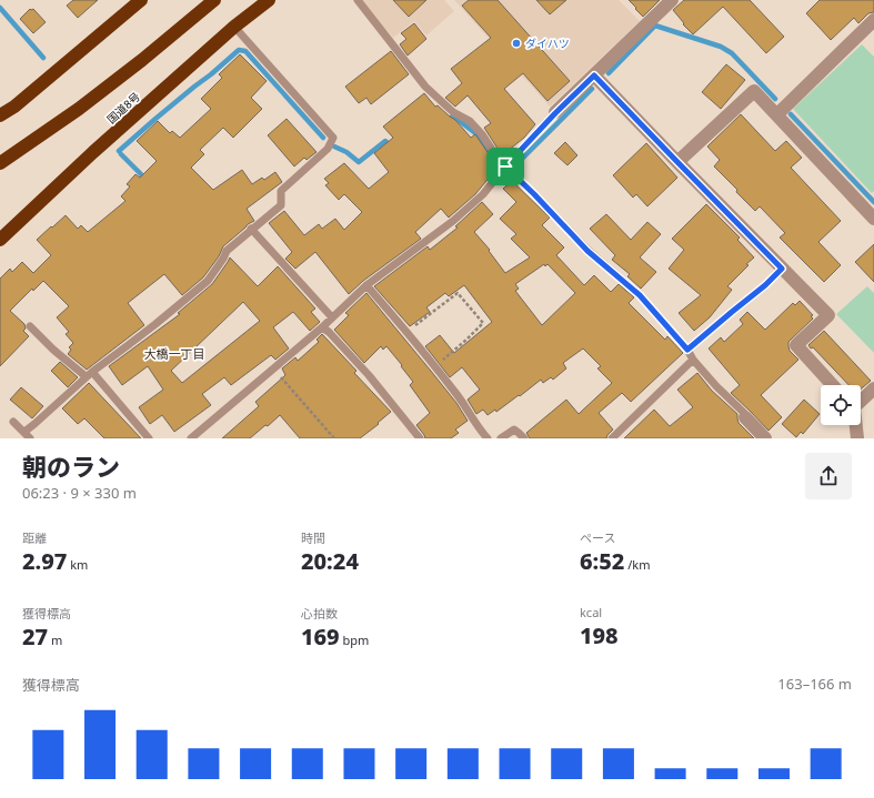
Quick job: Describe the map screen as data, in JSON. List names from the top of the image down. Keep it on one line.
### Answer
{"streets":{"highway":["国道8号"]},"districts":["大橋一丁目"],"places":["ダイハツ"],"page":{"heading":["朝のラン","06:23 · 9 × 330 m"],"stats":[["距離","2.97 km"],["時間","20:24"],["ペース","6:52 /km"],["獲得標高","27 m"],["心拍数","169 bpm"],["kcal","198"]],"chart":["獲得標高","163–166 m"]}}
